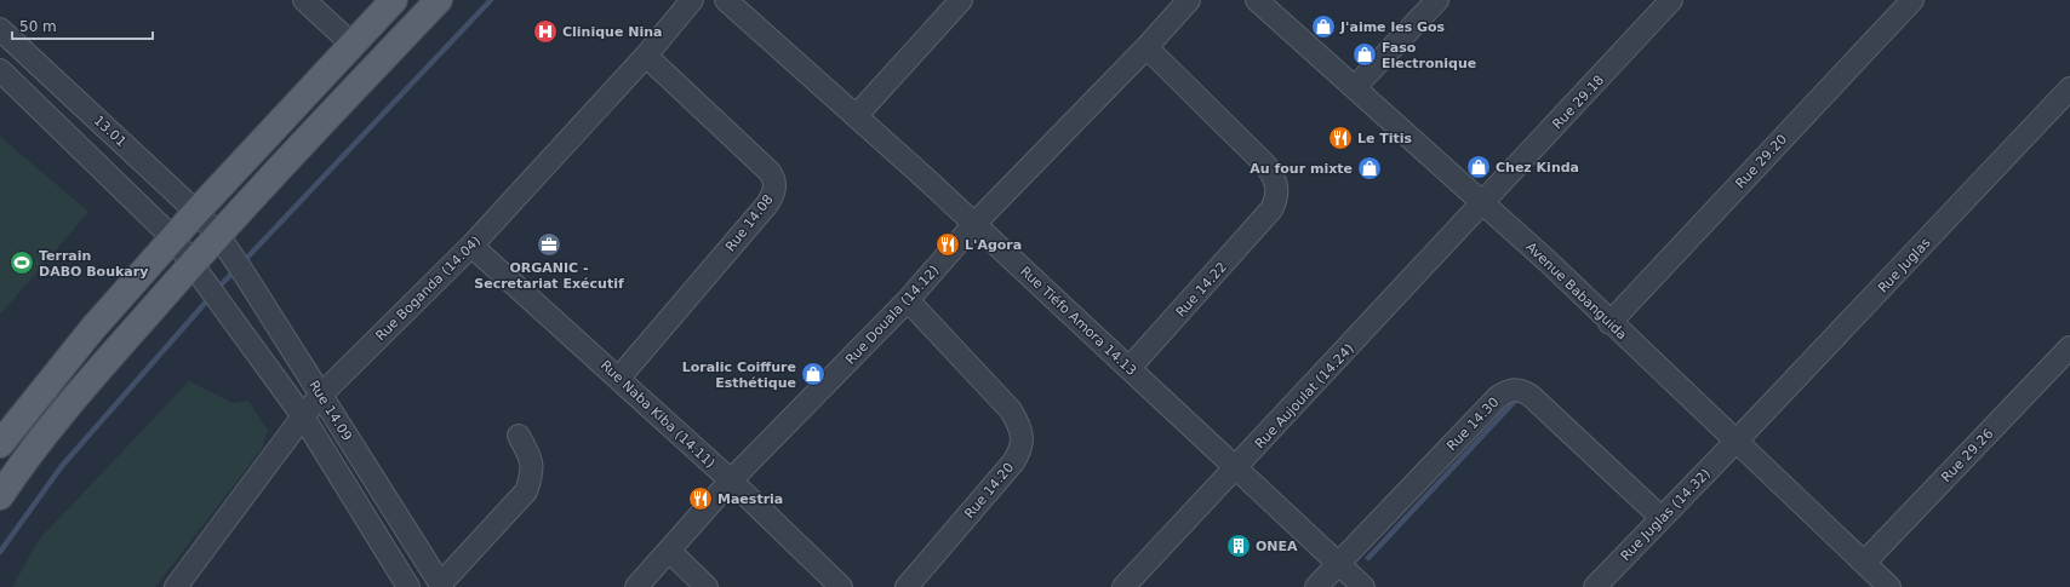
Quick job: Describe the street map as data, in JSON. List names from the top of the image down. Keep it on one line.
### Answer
{"streets":{"street":["Rue 29.18","13.01","Rue 29.20","Rue 14.08","Rue Juglas","Rue Boganda (14.04)","Rue 14.22","Avenue Babanguida","Rue Douala (14.12)","Rue Tiéfo Amora 14.13","Rue Aujoulat (14.24)","Rue 14.09","Rue Naba Kiba (14.11)","Rue 14.30","Rue 29.26","Rue 14.20","Rue Juglas (14.32)"]},"crossings":[["Rue 29.18","Avenue Babanguida"],["Rue 29.18","Rue Aujoulat (14.24)"],["13.01","Rue 14.09"],["Rue 29.20","Avenue Babanguida"],["Rue 14.08","Rue Boganda (14.04)"],["Rue 14.08","Rue Naba Kiba (14.11)"],["Rue Juglas","Avenue Babanguida"],["Rue Juglas","Rue Juglas (14.32)"],["Rue Boganda (14.04)","Rue 14.09"],["Rue Boganda (14.04)","Rue Naba Kiba (14.11)"],["Rue 14.22","Rue Douala (14.12)"],["Rue 14.22","Rue Tiéfo Amora 14.13"],["Avenue Babanguida","Rue Aujoulat (14.24)"],["Avenue Babanguida","Rue 29.26"],["Avenue Babanguida","Rue Juglas (14.32)"],["Rue Douala (14.12)","Rue Tiéfo Amora 14.13"],["Rue Douala (14.12)","Rue Naba Kiba (14.11)"],["Rue Douala (14.12)","Rue 14.20"],["Rue Tiéfo Amora 14.13","Rue Aujoulat (14.24)"],["Rue Tiéfo Amora 14.13","Rue 14.30"],["Rue 14.30","Rue Juglas (14.32)"]],"places":{"shop":["J'aime les Gos","Faso Electronique","Chez Kinda","Au four mixte","Loralic Coiffure Esthétique"],"hospital":["Clinique Nina"],"restaurant":["Le Titis","L'Agora","Maestria"],"office":["ORGANIC - Secretariat Exécutif"],"sports":["Terrain DABO Boukary"],"building":["ONEA"]},"scale_bar":"50 m"}
